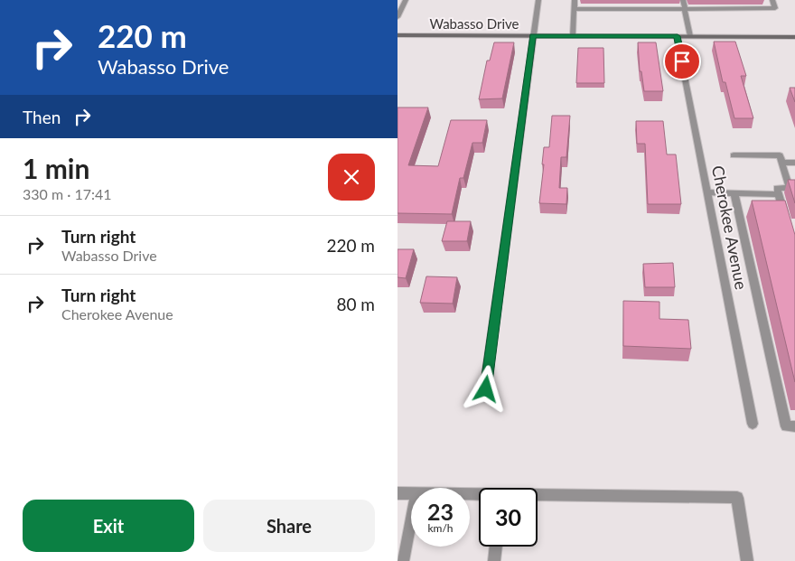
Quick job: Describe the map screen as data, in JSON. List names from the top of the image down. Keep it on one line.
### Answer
{"streets":{"street":["Wabasso Drive","Cherokee Avenue"]},"crossings":[["Wabasso Drive","Cherokee Avenue"]],"page":{"turn":["220 m","Wabasso Drive"],"then":"Then","heading":["1 min","330 m · 17:41"],"list":[{"name":"Turn right","note":"Wabasso Drive","value":"220 m"},{"name":"Turn right","note":"Cherokee Avenue","value":"80 m"}],"speed":"23 km/h","limit":"30","buttons":["Exit","Share"]}}
